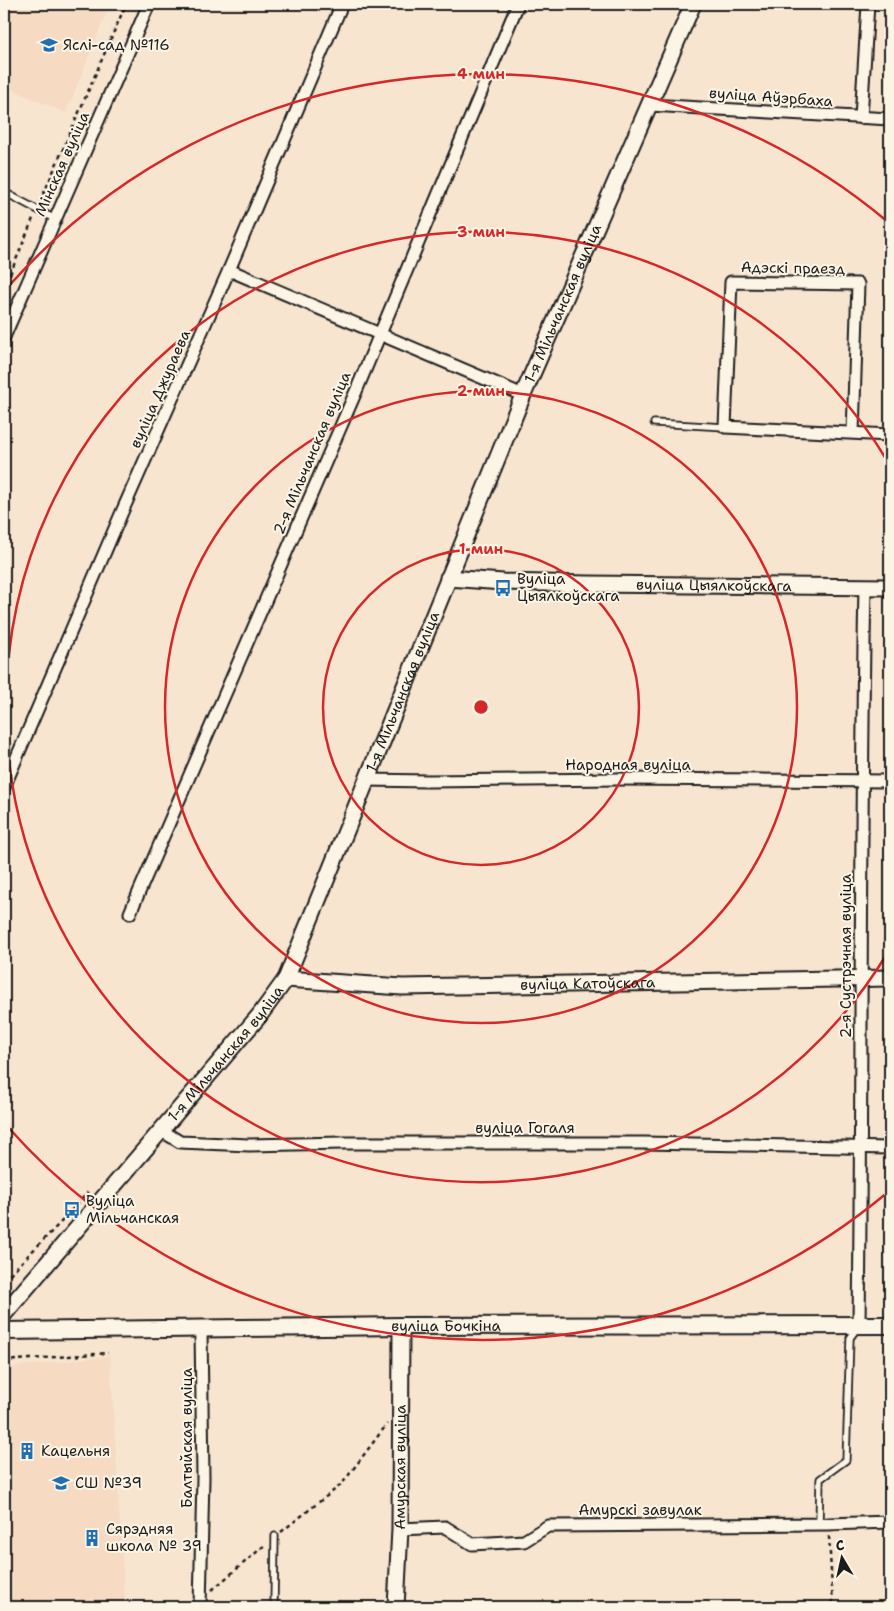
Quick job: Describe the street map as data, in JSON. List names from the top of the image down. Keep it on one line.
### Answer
{"streets":{"main road":["вуліца Бочкіна"],"street":["вуліца Аўэрбаха","Мінская вуліца","Адэскі праезд","1-я Мільчанская вуліца","вуліца Джураева","2-я Мільчанская вуліца","вуліца Цыялкоўскага","Народная вуліца","2-я Сустрэчная вуліца","вуліца Катоўскага","вуліца Гогаля","Балтыйская вуліца","Амурская вуліца","Амурскі завулак"]},"crossings":[["вуліца Аўэрбаха","1-я Мільчанская вуліца"],["1-я Мільчанская вуліца","вуліца Цыялкоўскага"],["1-я Мільчанская вуліца","Народная вуліца"],["1-я Мільчанская вуліца","вуліца Катоўскага"],["1-я Мільчанская вуліца","вуліца Гогаля"],["вуліца Цыялкоўскага","2-я Сустрэчная вуліца"],["Народная вуліца","2-я Сустрэчная вуліца"],["2-я Сустрэчная вуліца","вуліца Катоўскага"],["2-я Сустрэчная вуліца","вуліца Гогаля"],["2-я Сустрэчная вуліца","вуліца Бочкіна"],["вуліца Бочкіна","Балтыйская вуліца"],["вуліца Бочкіна","Амурская вуліца"],["Амурская вуліца","Амурскі завулак"]],"places":{"school or university":["Яслі-сад №116","СШ №39"],"bus stop":["Вуліца Цыялкоўскага","Вуліца Мільчанская"],"building":["Кацельня","Сярэдняя школа № 39"]},"north":"top","rings":["4 мин","3 мин","2 мин","1 мин"]}
